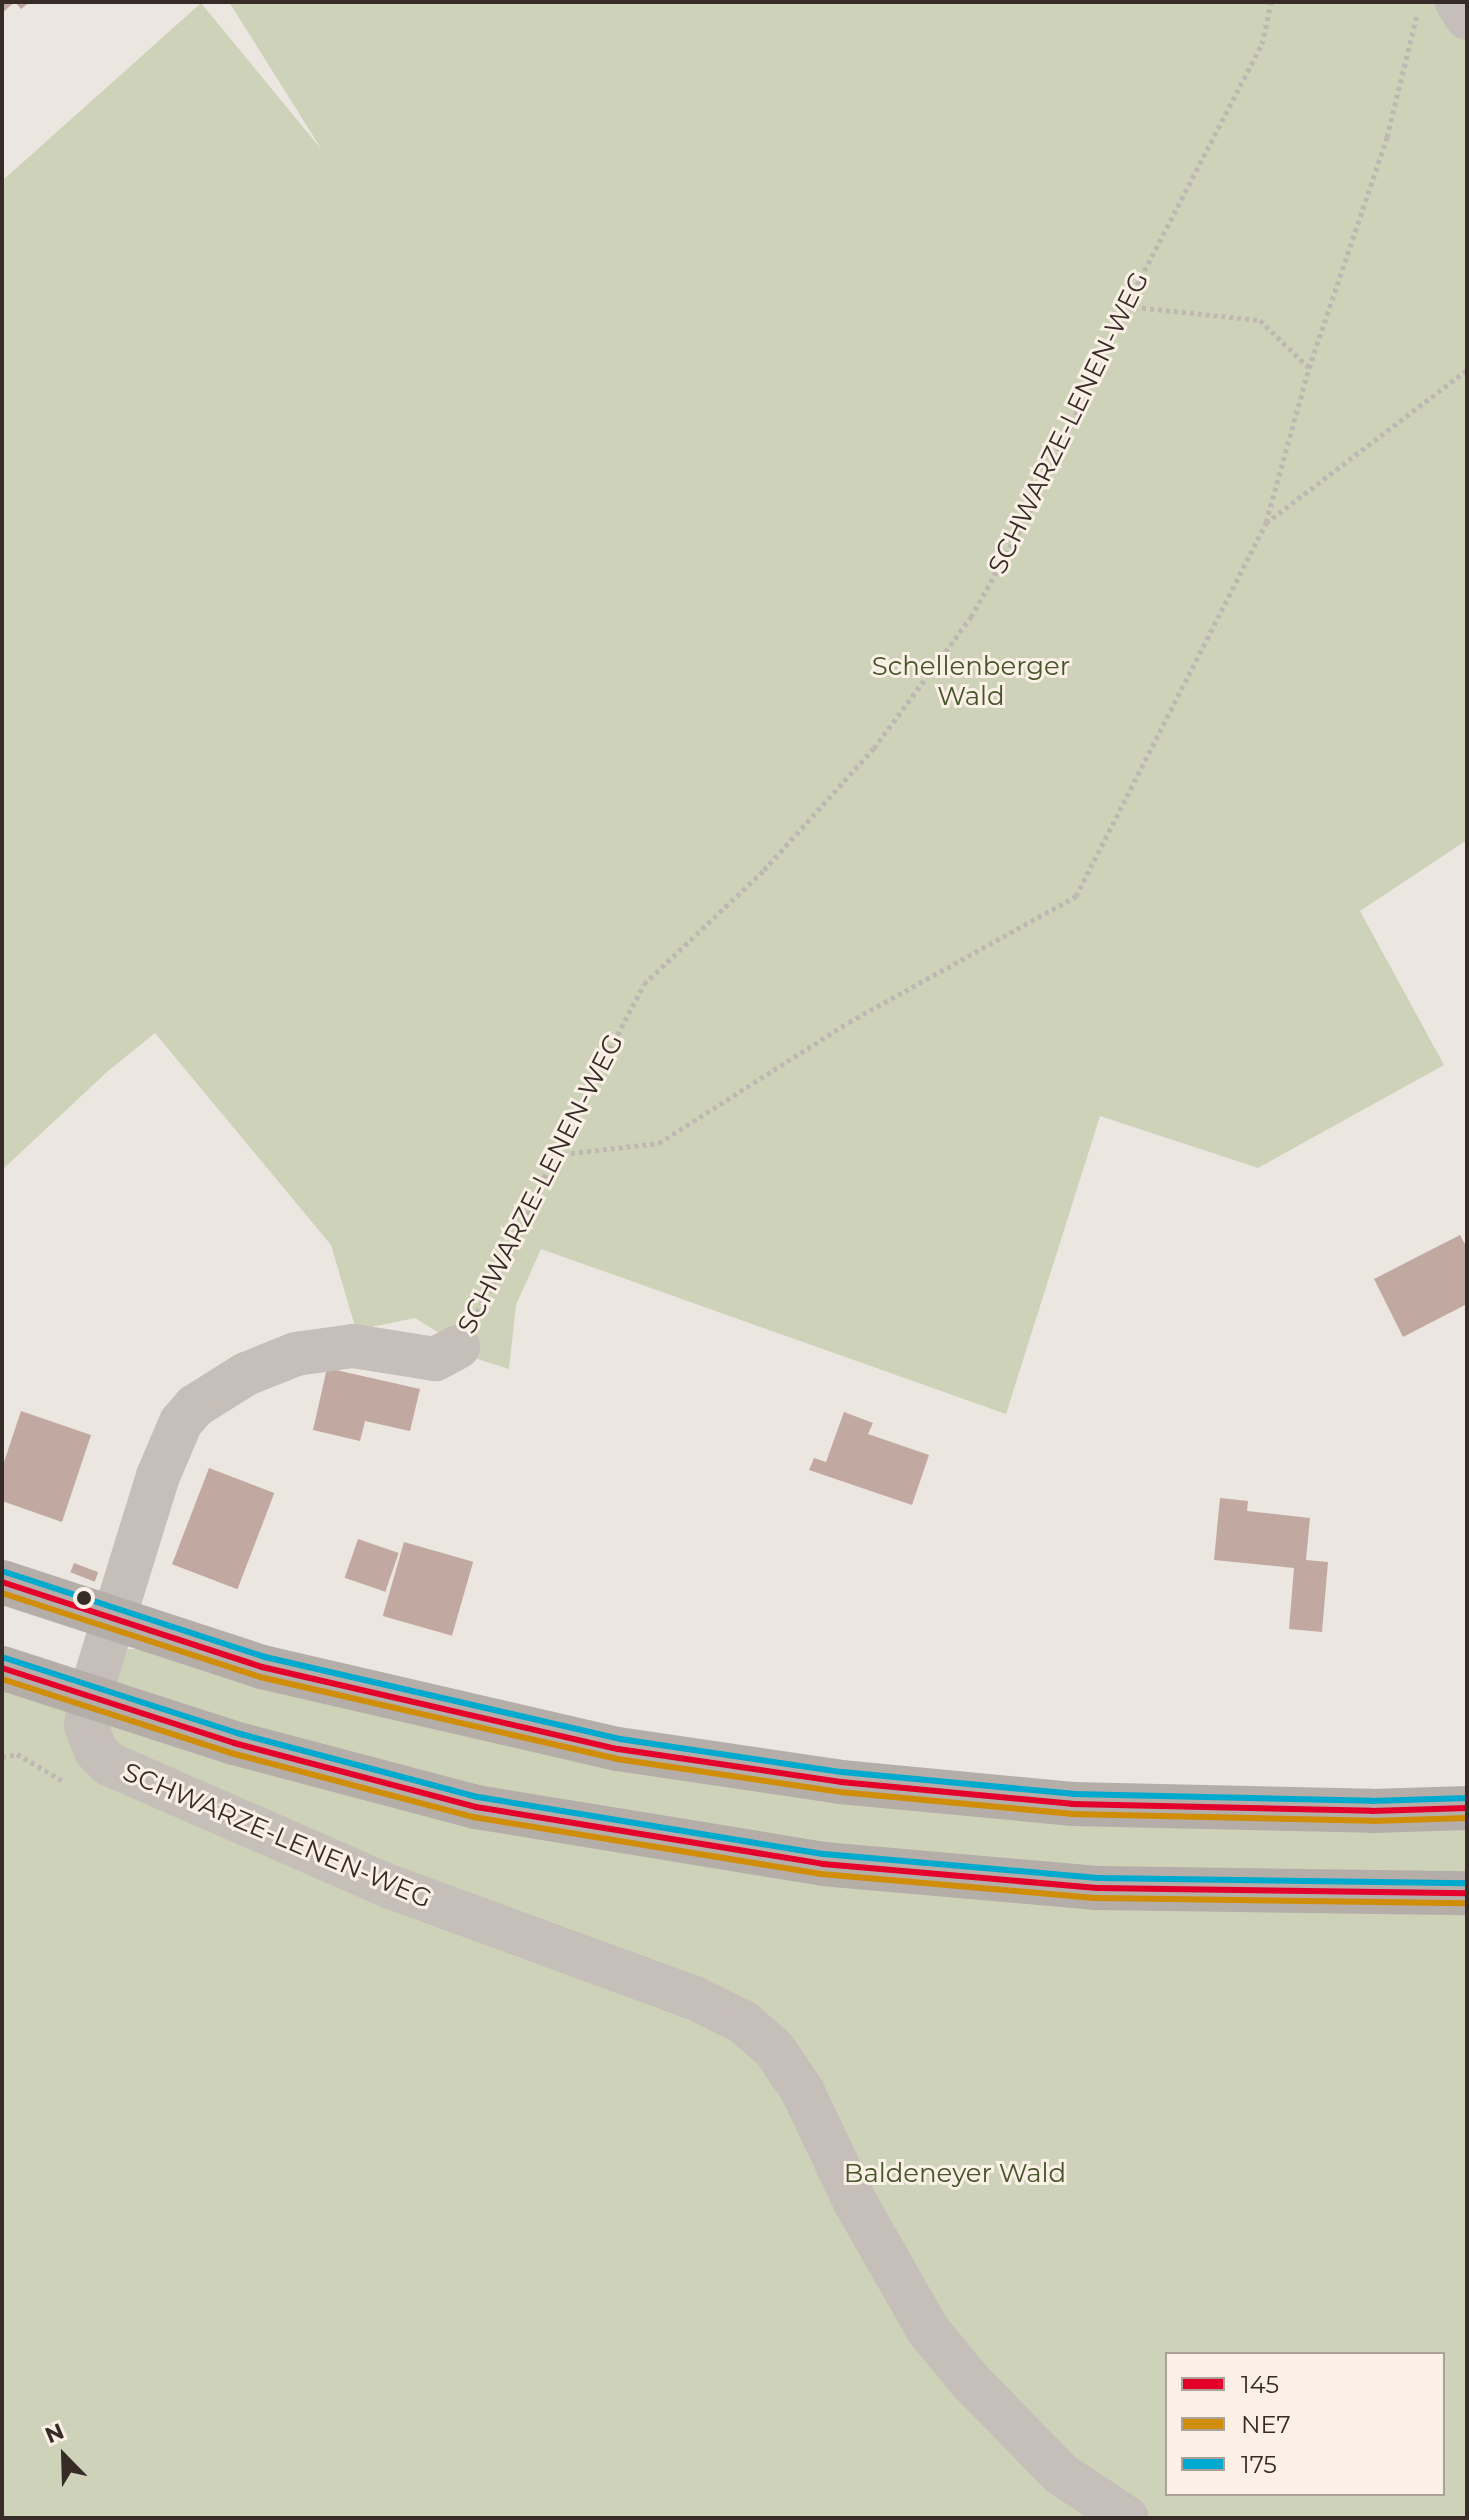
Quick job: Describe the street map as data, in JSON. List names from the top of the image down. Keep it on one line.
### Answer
{"streets":{"street":["SCHWARZE-LENEN-WEG"]},"parks":["Schellenberger Wald","Baldeneyer Wald"],"lines":["transit line 175","transit line 145","transit line NE7"],"legend":["145","NE7","175"],"north":"top left"}
